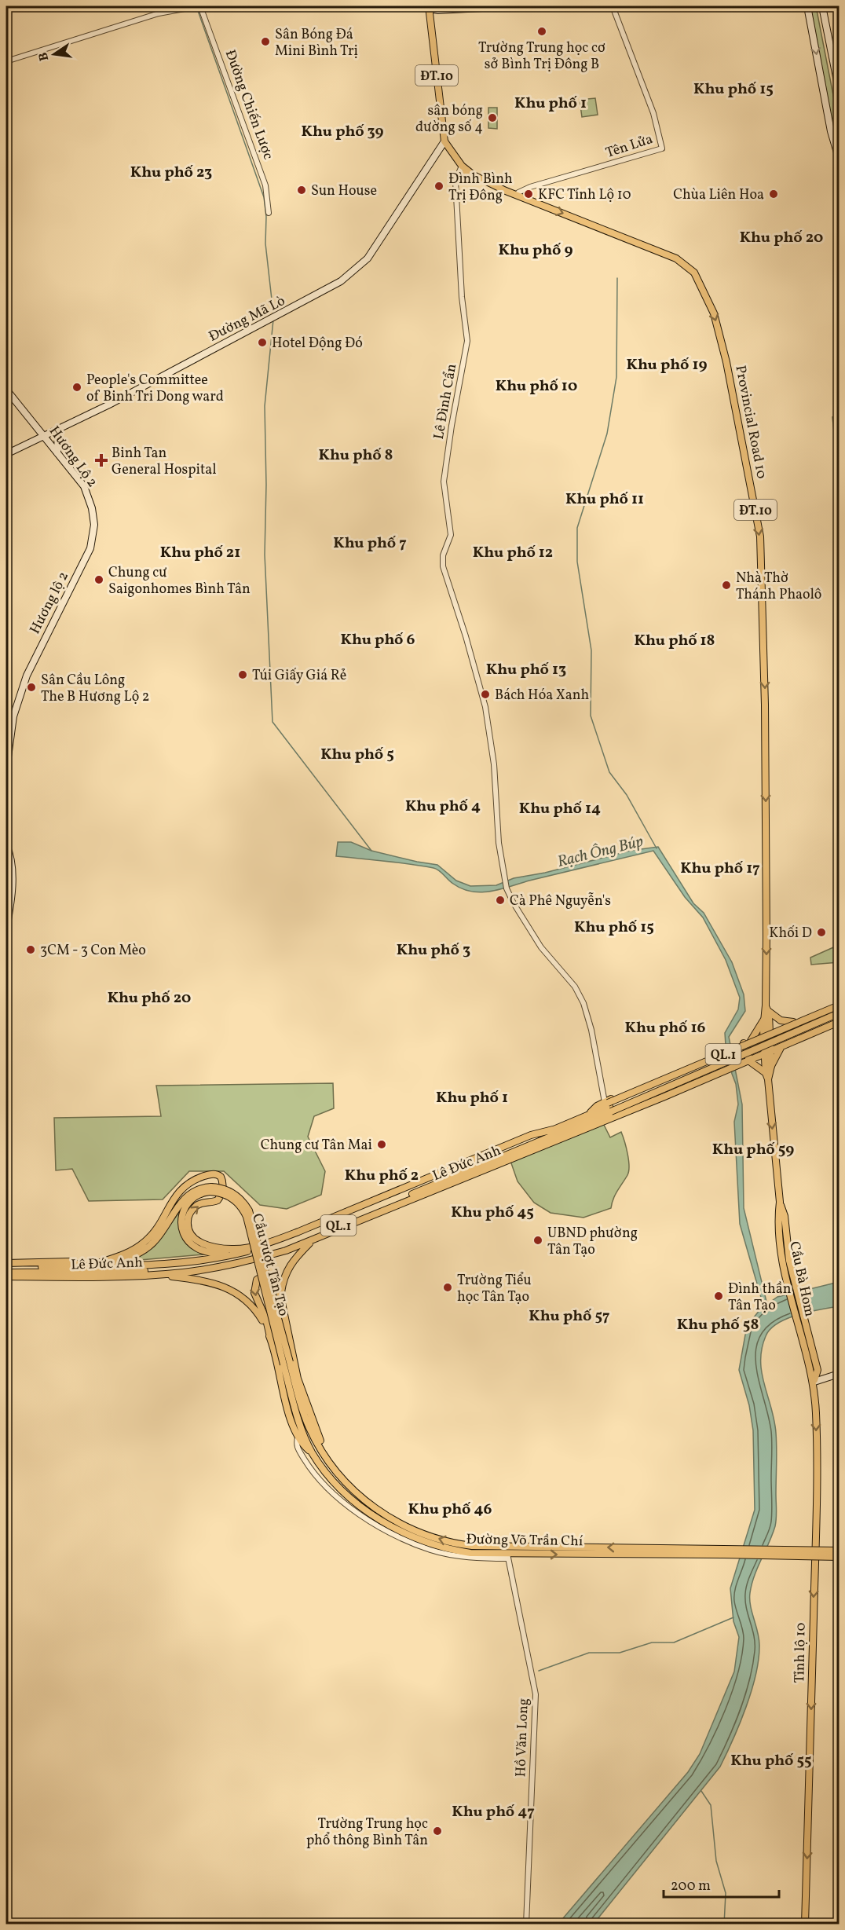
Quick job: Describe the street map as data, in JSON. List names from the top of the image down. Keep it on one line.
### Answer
{"streets":{"main road":["ĐT.10","Đường Mã Lò","Provincial Road 10","Hương Lộ 2","Hương lộ 2","QL.1","Lê Đức Anh","Cầu Bà Hom","Đường Võ Trần Chí","Tỉnh lộ 10"],"street":["Đường Chiến Lược","Tên Lửa","Lê Đình Cẩn","Hồ Văn Long"]},"crossings":[["ĐT.10","Provincial Road 10"],["ĐT.10","QL.1"],["ĐT.10","Lê Đức Anh"],["ĐT.10","Cầu Bà Hom"],["Tên Lửa","Provincial Road 10"],["Đường Mã Lò","Provincial Road 10"],["Đường Mã Lò","Hương Lộ 2"],["Lê Đình Cẩn","Provincial Road 10"],["Lê Đình Cẩn","QL.1"],["Lê Đình Cẩn","Lê Đức Anh"],["Provincial Road 10","QL.1"],["Hương Lộ 2","Hương lộ 2"],["QL.1","Lê Đức Anh"],["Cầu Bà Hom","Tỉnh lộ 10"],["Đường Võ Trần Chí","Hồ Văn Long"]],"one_way":["Provincial Road 10","Cầu Bà Hom","Tỉnh lộ 10"],"districts":["Khu phố 15","Khu phố 1","Khu phố 39","Khu phố 23","Khu phố 20","Khu phố 9","Khu phố 19","Khu phố 10","Khu phố 8","Khu phố 11","Khu phố 7","Khu phố 21","Khu phố 12","Khu phố 6","Khu phố 18","Khu phố 13","Khu phố 5","Khu phố 4","Khu phố 14","Khu phố 17","Khu phố 15","Khu phố 3","Khu phố 20","Khu phố 16","Khu phố 1","Khu phố 59","Khu phố 2","Khu phố 45","Khu phố 57","Khu phố 58","Khu phố 46","Khu phố 55","Khu phố 47"],"water":["Rạch Ông Búp"],"places":{"other":["Trường Trung học cơ sở Bình Trị Đông B","Sân Bóng Đá Mini Bình Trị","sân bóng đường số 4","Đình Bình Trị Đông","Sun House","KFC Tỉnh Lộ 10","Chùa Liên Hoa","Hotel Động Đó","People's Committee of Binh Tri Dong ward","Chung cư Saigonhomes Bình Tân","Nhà Thờ Thánh Phaolô","Túi Giấy Giá Rẻ","Sân Cầu Lông The B Hương Lộ 2","Bách Hóa Xanh","Cà Phê Nguyễn's","Khối D","3CM - 3 Con Mèo","Chung cư Tân Mai","UBND phường Tân Tạo","Trường Tiểu học Tân Tạo","Đình thần Tân Tạo","Trường Trung học phổ thông Bình Tân"],"health":["Binh Tan General Hospital"]},"scale_bar":"200 m","north":"left"}
